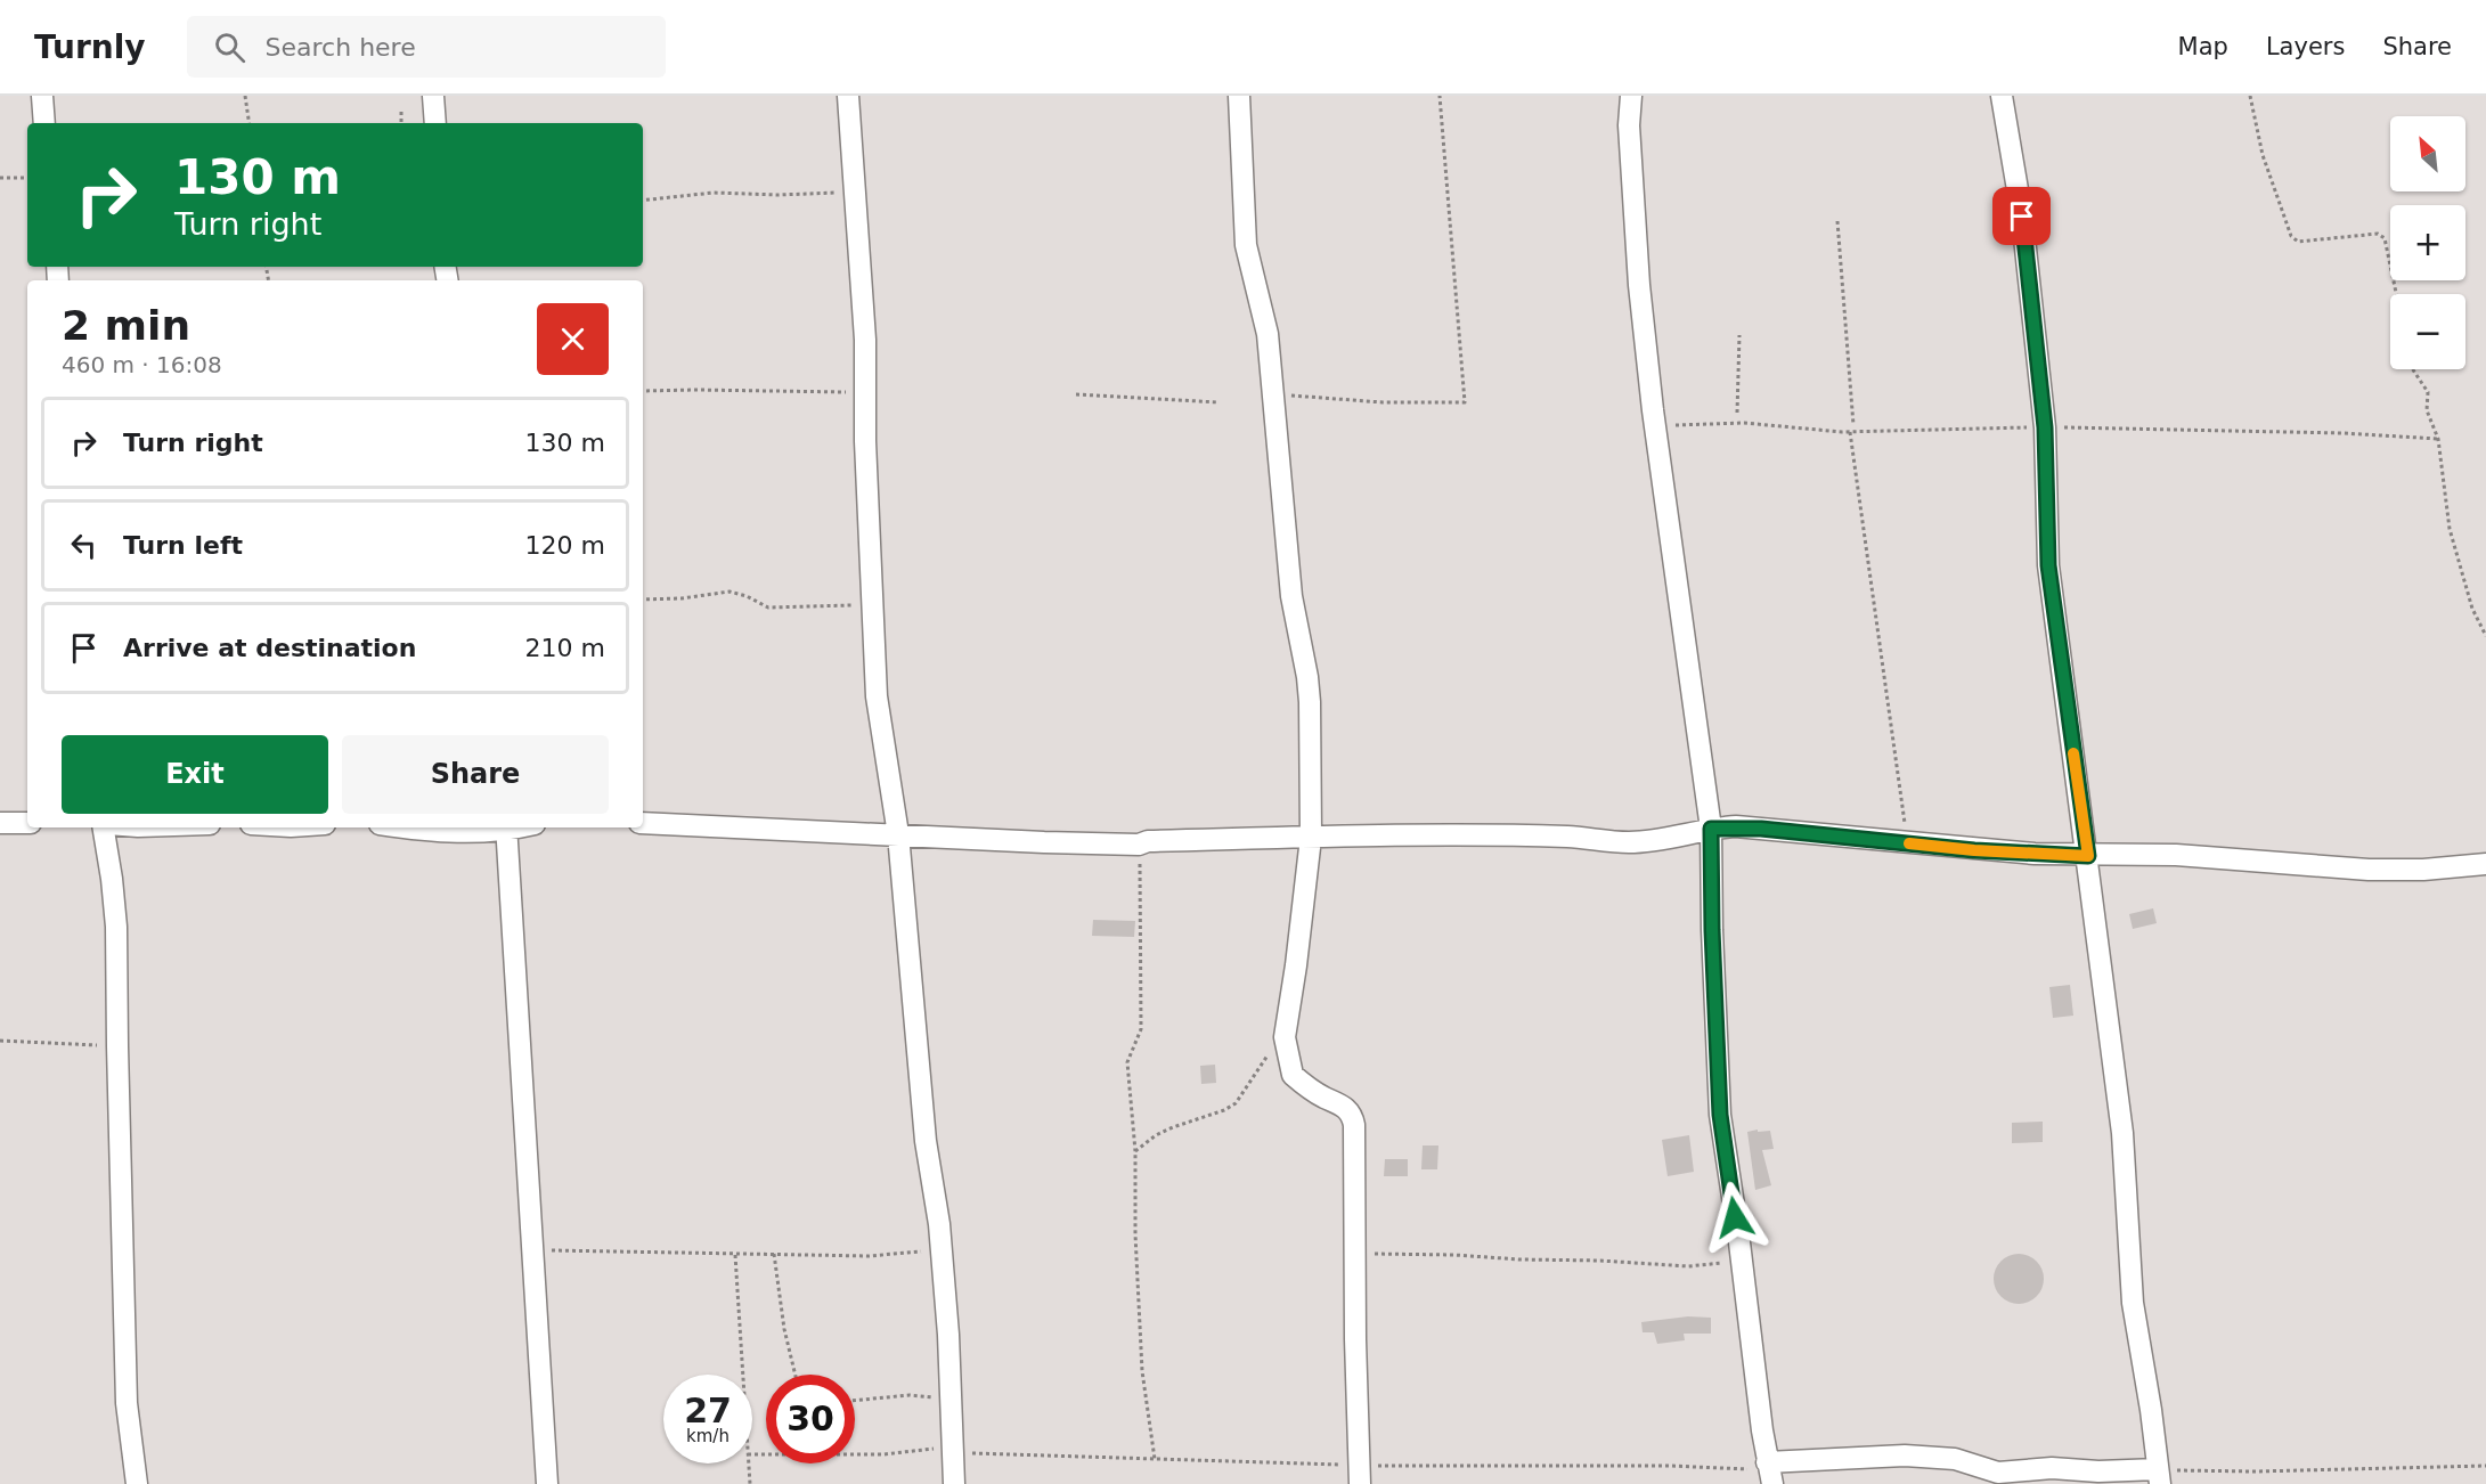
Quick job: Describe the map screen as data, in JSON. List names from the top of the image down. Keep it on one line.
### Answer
{"north":"top left","page":{"header":"Turnly","search":"Search here","nav":["Map","Layers","Share"],"map_buttons":["+","−"],"turn":["130 m","Turn right"],"heading":["2 min","460 m · 16:08"],"list":[{"name":"Turn right","value":"130 m"},{"name":"Turn left","value":"120 m"},{"name":"Arrive at destination","value":"210 m"}],"buttons":["Exit","Share"],"speed":"27 km/h","limit":"30"}}
